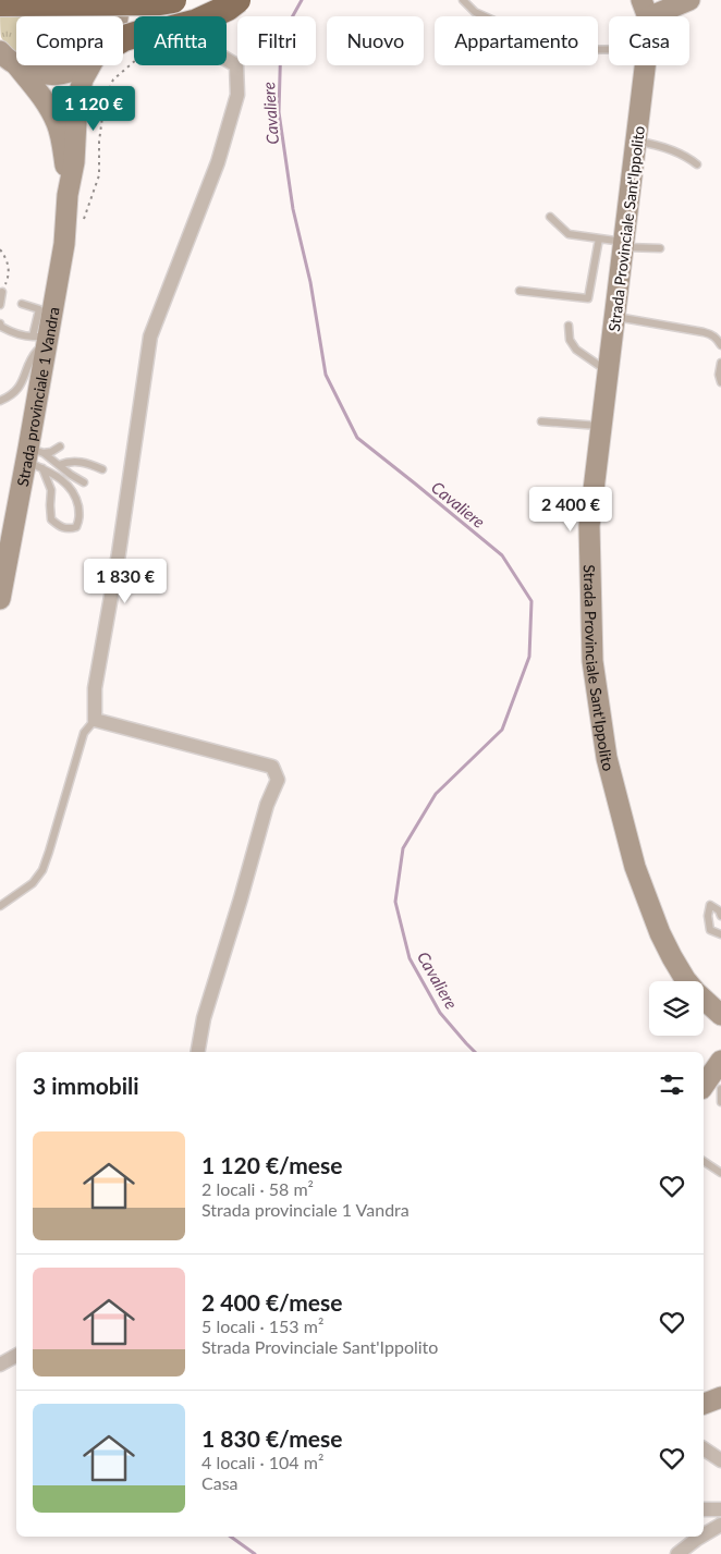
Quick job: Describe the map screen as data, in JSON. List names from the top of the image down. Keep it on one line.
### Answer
{"streets":{"main road":["Strada Provinciale Sant'Ippolito","Strada provinciale 1 Vandra"]},"water":["Cavaliere"],"page":{"chip":["Compra","Affitta","Filtri","Nuovo","Appartamento","Casa"],"price":["1 120 €","2 400 €","1 830 €"],"heading":"3 immobili","list":[{"name":"1 120 €/mese","note":"2 locali · 58 m² · Strada provinciale 1 Vandra"},{"name":"2 400 €/mese","note":"5 locali · 153 m² · Strada Provinciale Sant'Ippolito"},{"name":"1 830 €/mese","note":"4 locali · 104 m² · Casa"}]}}
